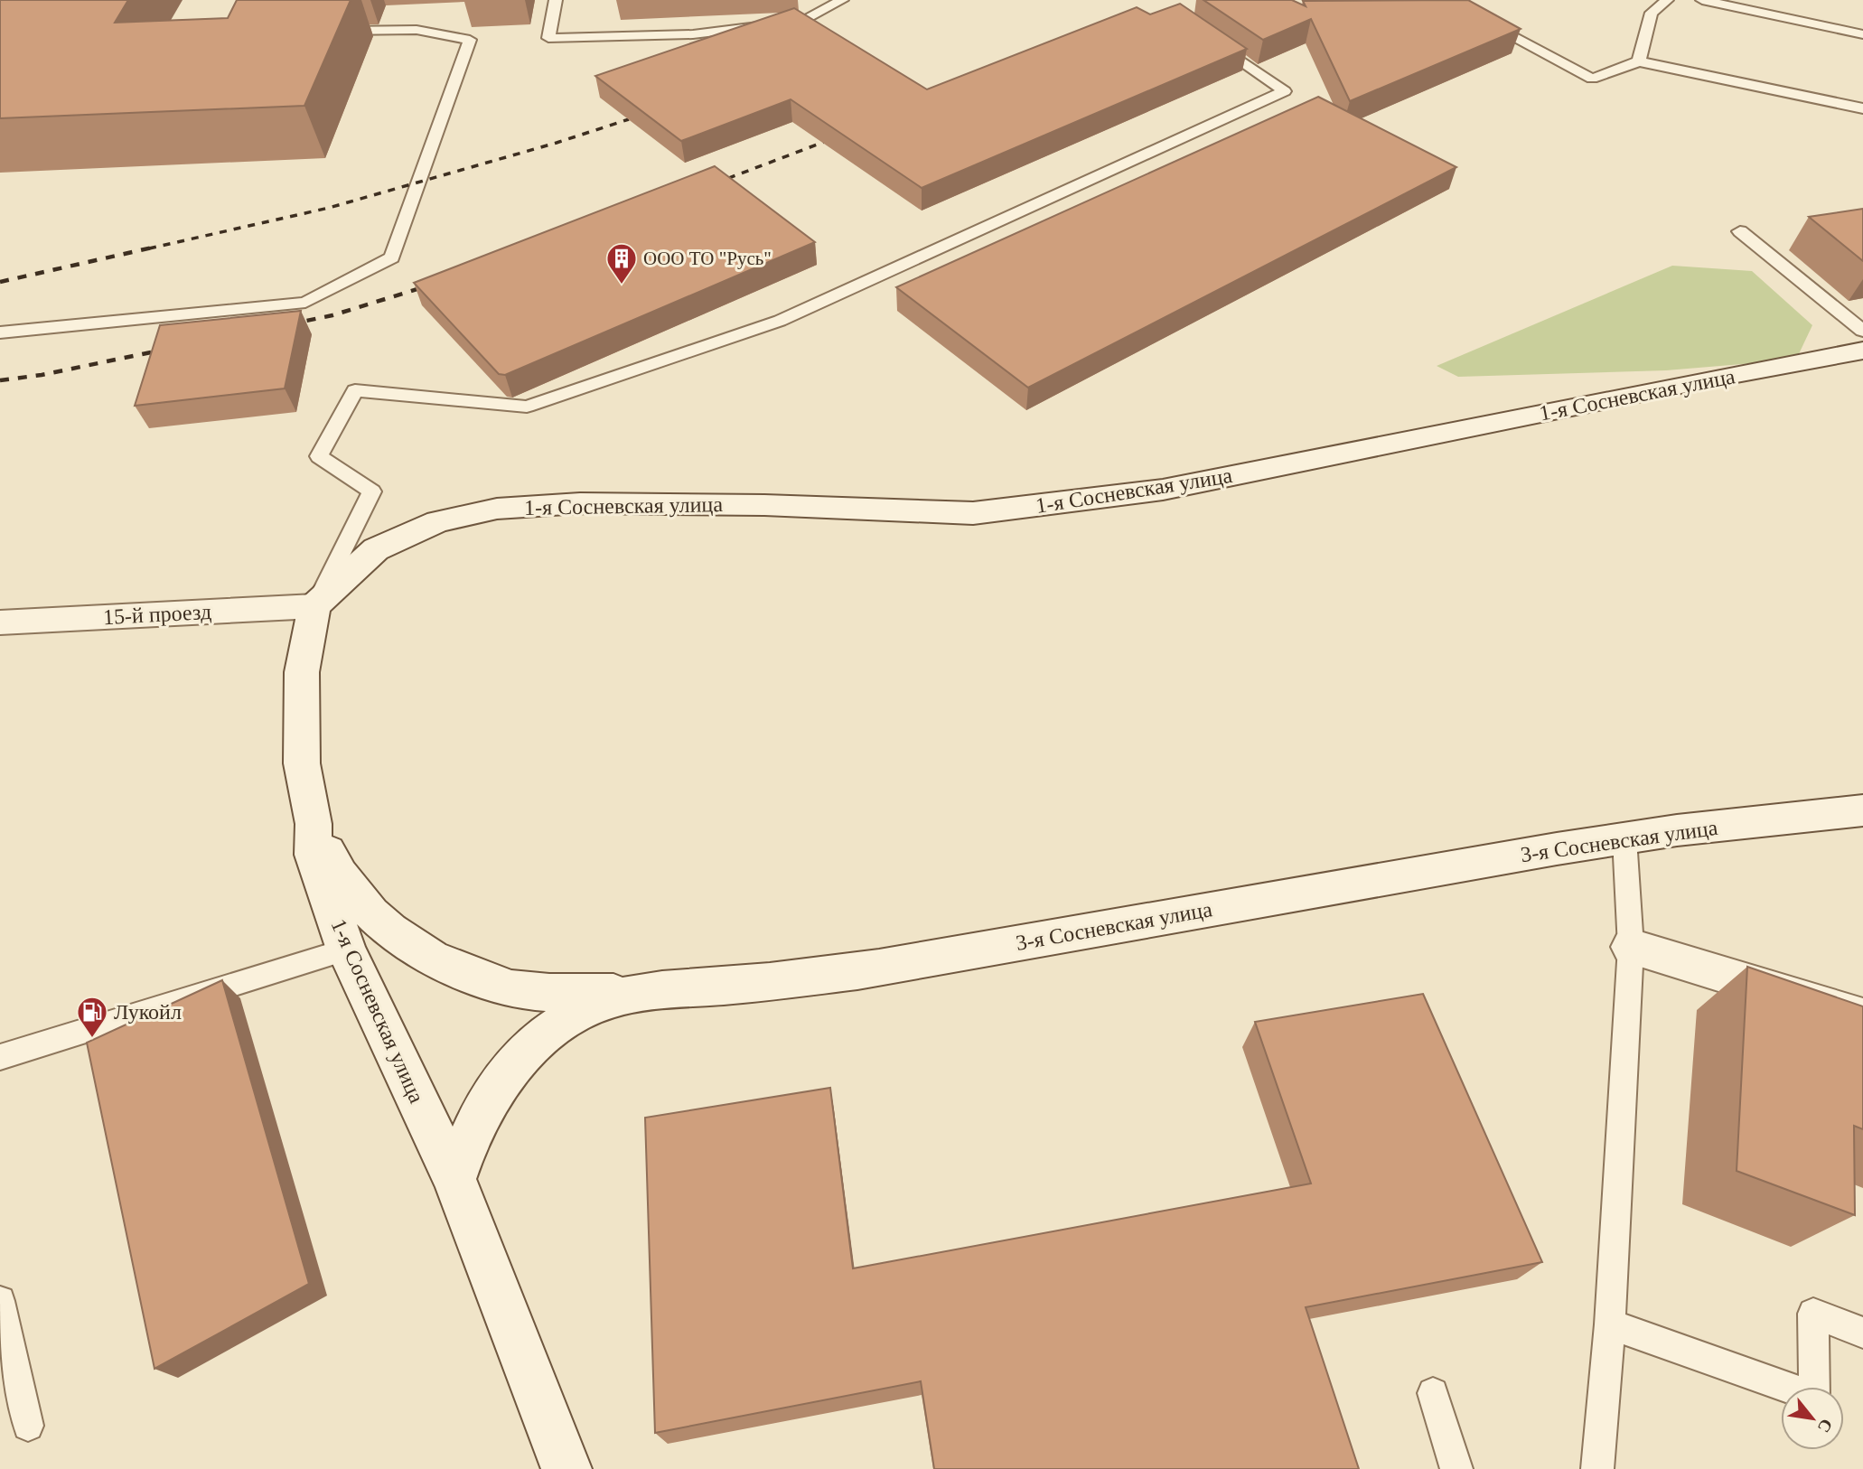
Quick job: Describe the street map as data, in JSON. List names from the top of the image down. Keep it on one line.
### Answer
{"streets":{"main road":["1-я Сосневская улица","15-й проезд","3-я Сосневская улица"]},"crossings":[["1-я Сосневская улица","15-й проезд"],["1-я Сосневская улица","3-я Сосневская улица"]],"places":{"building":["ООО ТО \"Русь\""],"fuel station":["Лукойл"]},"north":"bottom right"}
